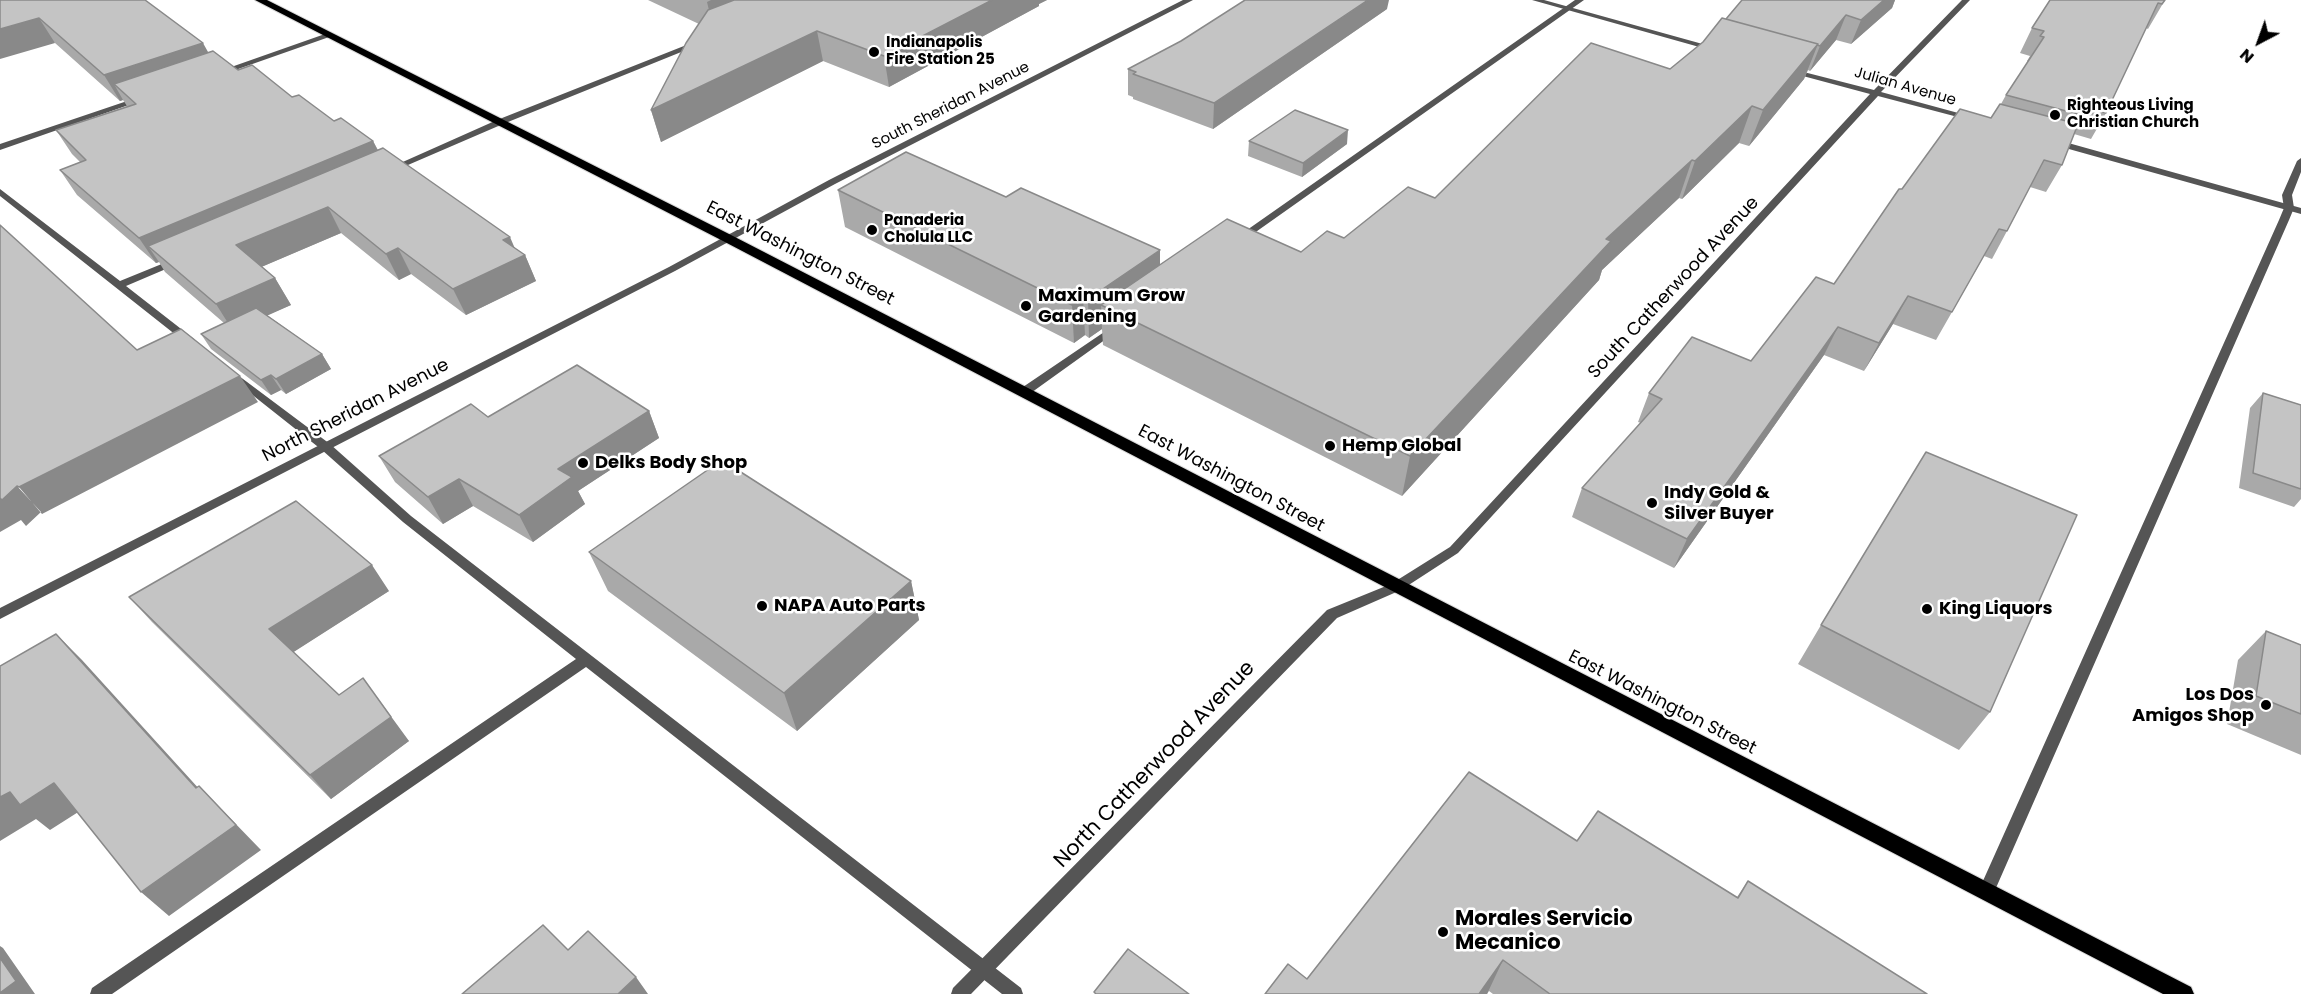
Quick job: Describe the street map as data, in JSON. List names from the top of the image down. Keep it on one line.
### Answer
{"streets":{"main road":["East Washington Street"],"street":["Julian Avenue","South Sheridan Avenue","South Catherwood Avenue","North Sheridan Avenue","North Catherwood Avenue"]},"crossings":[["Julian Avenue","South Catherwood Avenue"],["South Sheridan Avenue","East Washington Street"],["South Sheridan Avenue","North Sheridan Avenue"],["East Washington Street","South Catherwood Avenue"],["East Washington Street","North Sheridan Avenue"],["East Washington Street","North Catherwood Avenue"],["South Catherwood Avenue","North Catherwood Avenue"]],"places":["Indianapolis Fire Station 25","Righteous Living Christian Church","Panaderia Cholula LLC","Maximum Grow Gardening","Hemp Global","Delks Body Shop","Indy Gold & Silver Buyer","NAPA Auto Parts","King Liquors","Los Dos Amigos Shop","Morales Servicio Mecanico"],"north":"bottom left"}
